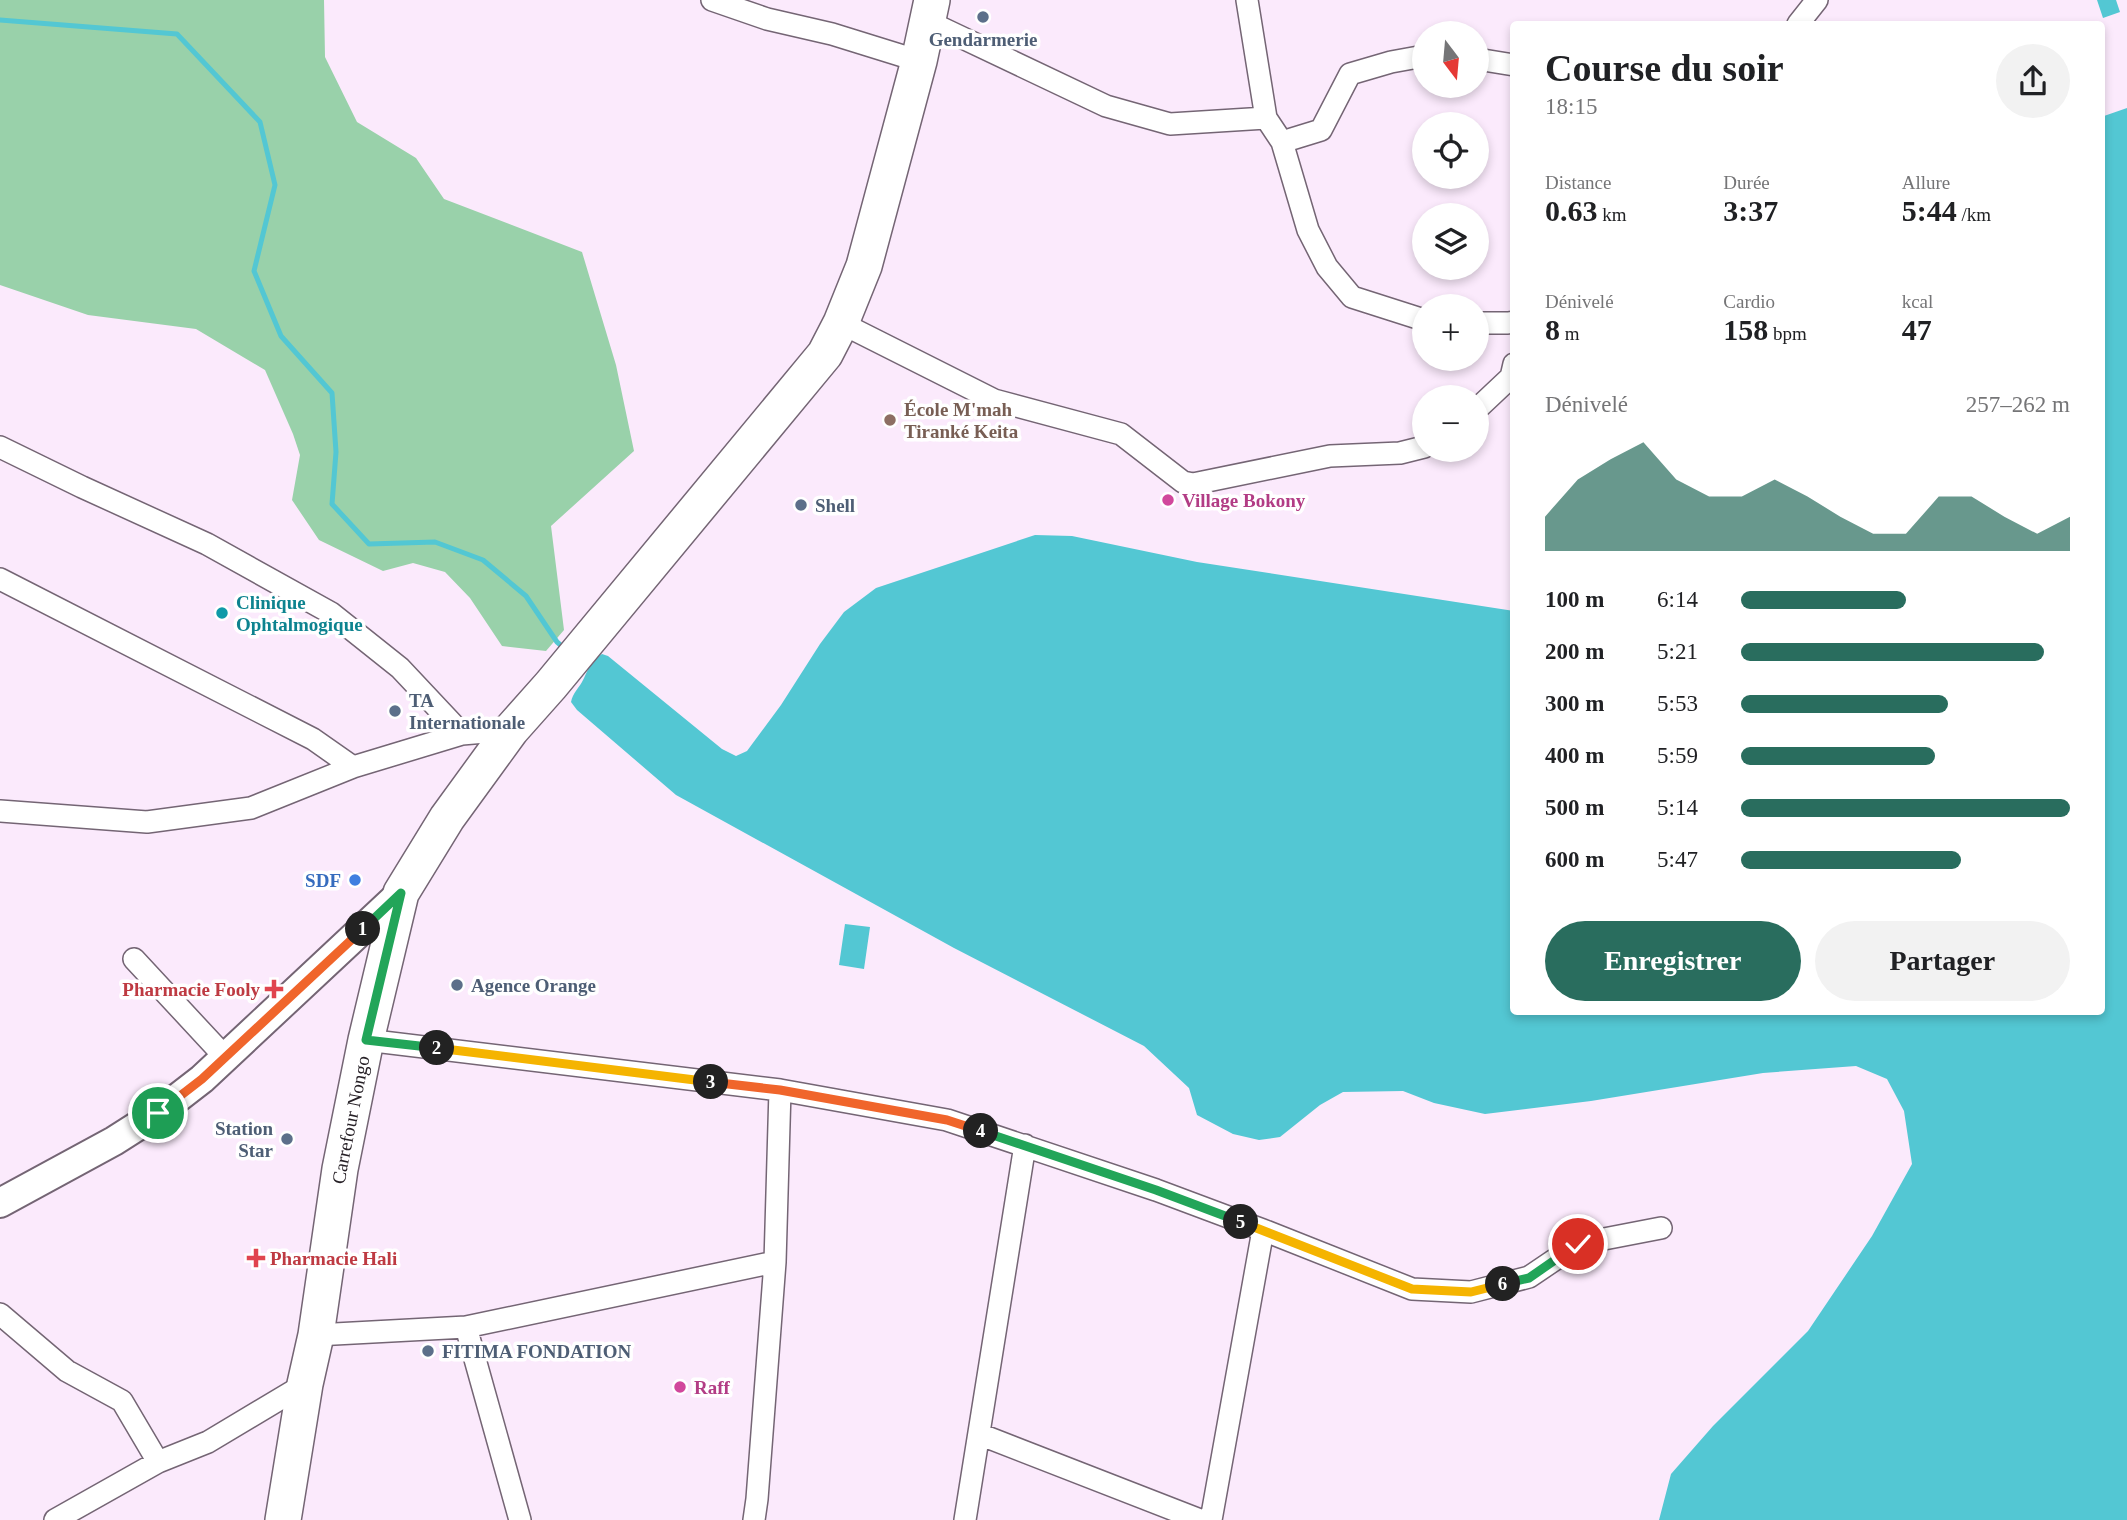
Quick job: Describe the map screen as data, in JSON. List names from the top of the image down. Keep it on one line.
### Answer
{"streets":{"main road":["Carrefour Nongo"]},"places":{"other":["Gendarmerie","École M'mah Tiranké Keita","Village Bokony","Shell","Clinique Ophtalmogique","TA Internationale","SDF","Agence Orange","Station Star","FITIMA FONDATION","Raff"],"health":["Pharmacie Fooly","Pharmacie Hali"]},"north":"bottom","page":{"map_buttons":["+","−"],"heading":["Course du soir","18:15"],"stats":[["Distance","0.63 km"],["Durée","3:37"],["Allure","5:44 /km"],["Dénivelé","8 m"],["Cardio","158 bpm"],["kcal","47"]],"chart":["Dénivelé","257–262 m"],"list":[{"name":"100 m","note":"6:14"},{"name":"200 m","note":"5:21"},{"name":"300 m","note":"5:53"},{"name":"400 m","note":"5:59"},{"name":"500 m","note":"5:14"},{"name":"600 m","note":"5:47"}],"buttons":["Enregistrer","Partager"],"pins":["1","2","3","4","5","6"]}}
